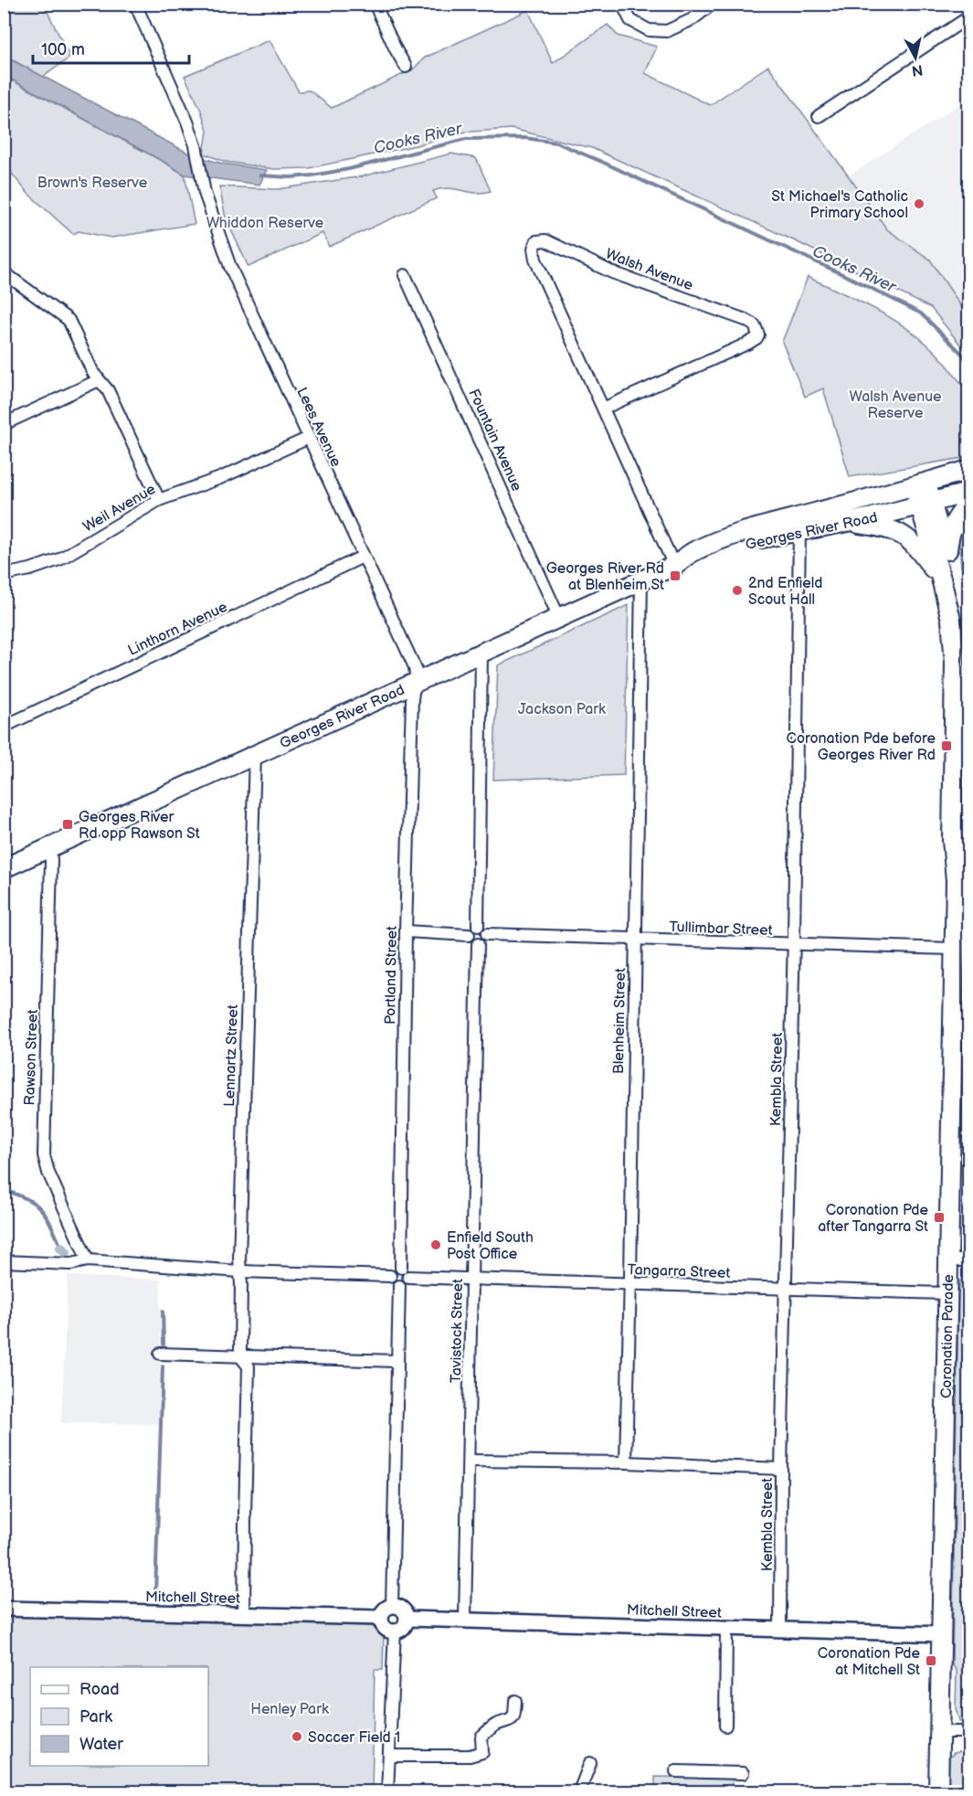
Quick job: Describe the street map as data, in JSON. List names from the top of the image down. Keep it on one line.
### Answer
{"streets":{"main road":["Georges River Road","Coronation Parade"],"street":["Walsh Avenue","Lees Avenue","Fountain Avenue","Weil Avenue","Linthorn Avenue","Tullimbar Street","Portland Street","Blenheim Street","Lennartz Street","Rawson Street","Kembla Street","Tangarra Street","Tavistock Street","Mitchell Street"]},"crossings":[["Walsh Avenue","Georges River Road"],["Lees Avenue","Weil Avenue"],["Lees Avenue","Georges River Road"],["Lees Avenue","Linthorn Avenue"],["Lees Avenue","Portland Street"],["Fountain Avenue","Georges River Road"],["Georges River Road","Portland Street"],["Georges River Road","Blenheim Street"],["Georges River Road","Lennartz Street"],["Georges River Road","Rawson Street"],["Georges River Road","Kembla Street"],["Georges River Road","Coronation Parade"],["Tullimbar Street","Blenheim Street"],["Tullimbar Street","Kembla Street"],["Tullimbar Street","Tavistock Street"],["Tullimbar Street","Coronation Parade"],["Portland Street","Tangarra Street"],["Blenheim Street","Tangarra Street"],["Lennartz Street","Mitchell Street"],["Kembla Street","Tangarra Street"],["Kembla Street","Mitchell Street"],["Tangarra Street","Tavistock Street"],["Tangarra Street","Coronation Parade"],["Tavistock Street","Mitchell Street"],["Coronation Parade","Mitchell Street"]],"water":["Cooks River"],"parks":["Brown's Reserve","Whiddon Reserve","Walsh Avenue Reserve","Jackson Park","Henley Park"],"places":{"other":["St Michael's Catholic Primary School","2nd Enfield Scout Hall","Enfield South Post Office","Soccer Field 1"],"transit":["Georges River Rd at Blenheim St","Coronation Pde before Georges River Rd","Georges River Rd opp Rawson St","Coronation Pde after Tangarra St","Coronation Pde at Mitchell St"]},"legend":["Road","Park","Water"],"scale_bar":"100 m","north":"bottom"}
